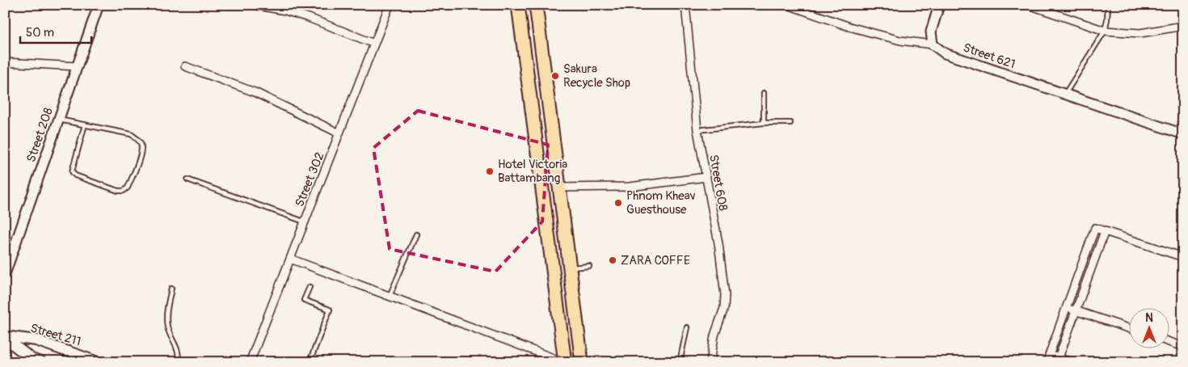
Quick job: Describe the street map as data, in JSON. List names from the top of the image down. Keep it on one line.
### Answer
{"streets":{"main road":["Street 211"],"street":["Street 621","Street 208","Street 302","Street 608"]},"places":["Sakura Recycle Shop","Hotel Victoria Battambang","Phnom Kheav Guesthouse","ZARA COFFE"],"scale_bar":"50 m","north":"top"}
